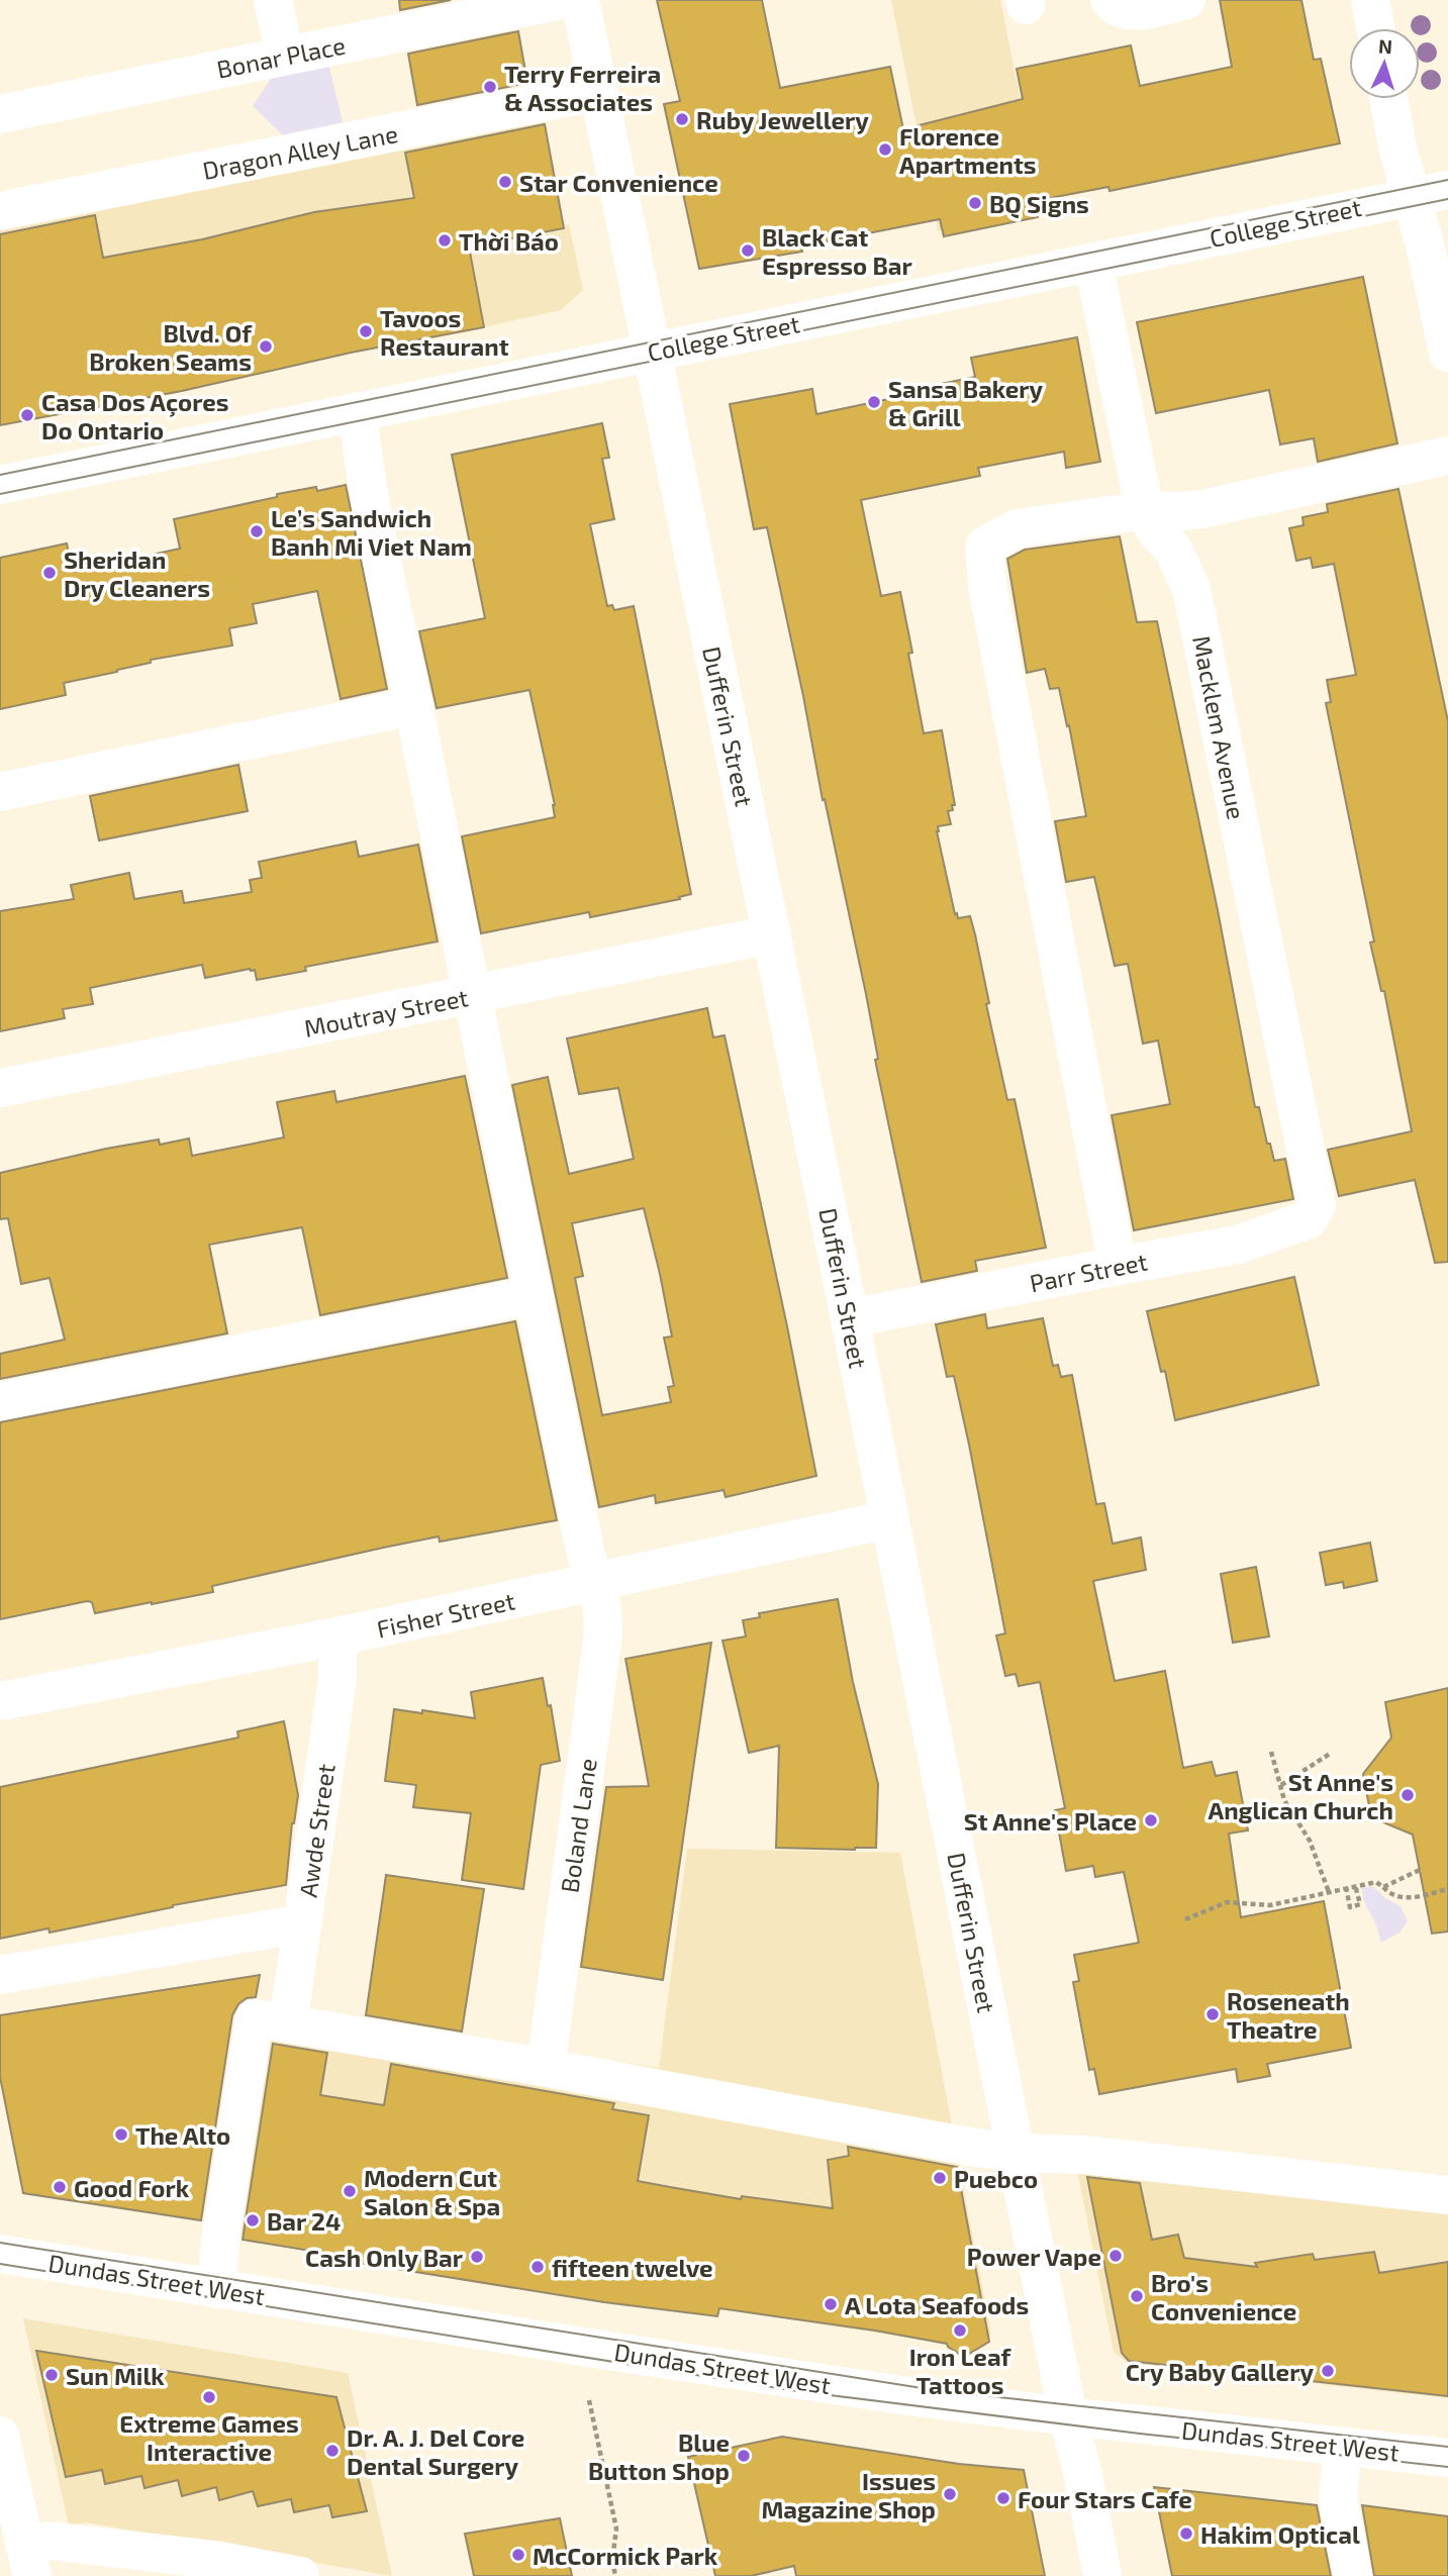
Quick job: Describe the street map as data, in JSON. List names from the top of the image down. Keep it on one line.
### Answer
{"streets":{"main road":["Bonar Place","Dragon Alley Lane","College Street","Dufferin Street","Macklem Avenue","Moutray Street","Parr Street","Fisher Street","Boland Lane","Awde Street","Dundas Street West"]},"crossings":[["Dragon Alley Lane","Dufferin Street"],["College Street","Dufferin Street"],["College Street","Macklem Avenue"],["College Street","Boland Lane"],["Dufferin Street","Moutray Street"],["Dufferin Street","Parr Street"],["Dufferin Street","Fisher Street"],["Dufferin Street","Dundas Street West"],["Macklem Avenue","Parr Street"],["Moutray Street","Boland Lane"],["Fisher Street","Boland Lane"],["Fisher Street","Awde Street"]],"places":["Terry Ferreira & Associates","Ruby Jewellery","Florence Apartments","Star Convenience","BQ Signs","Thời Báo","Black Cat Espresso Bar","Tavoos Restaurant","Blvd. Of Broken Seams","Sansa Bakery & Grill","Casa Dos Açores Do Ontario","Le’s Sandwich Banh Mi Viet Nam","Sheridan Dry Cleaners","St Anne's Anglican Church","St Anne's Place","Roseneath Theatre","The Alto","Puebco","Good Fork","Modern Cut Salon & Spa","Bar 24","Power Vape","Cash Only Bar","fifteen twelve","Bro's Convenience","A Lota Seafoods","Iron Leaf Tattoos","Cry Baby Gallery","Sun Milk","Extreme Games Interactive","Dr. A. J. Del Core Dental Surgery","Blue Button Shop","Issues Magazine Shop","Four Stars Cafe","Hakim Optical","McCormick Park"],"north":"top"}
